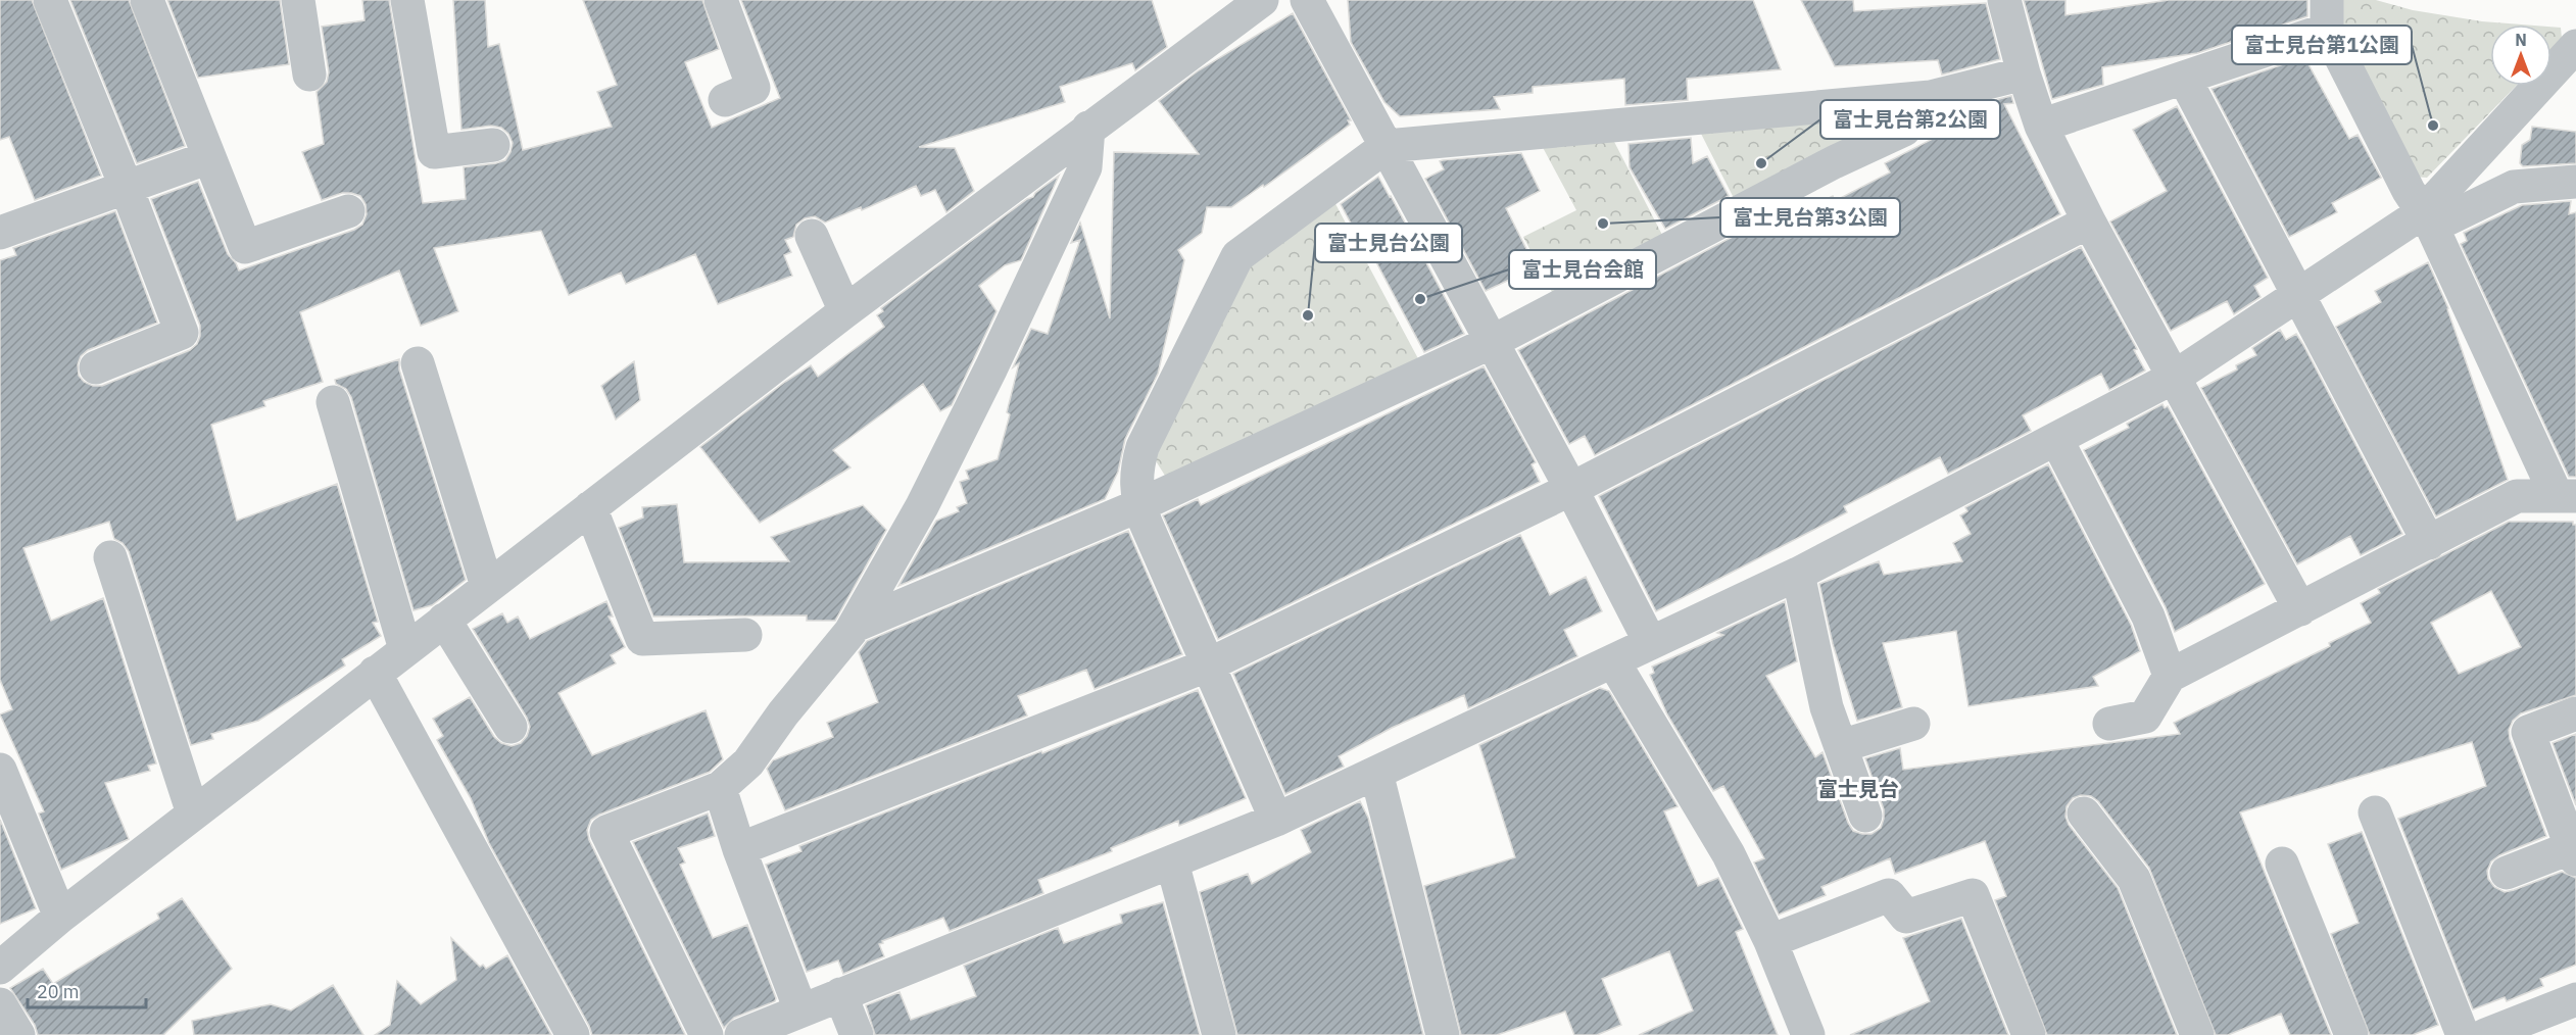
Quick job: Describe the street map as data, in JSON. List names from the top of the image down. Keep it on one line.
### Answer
{"districts":["富士見台"],"places":["富士見台第1公園","富士見台第2公園","富士見台第3公園","富士見台会館","富士見台公園"],"scale_bar":"20 m","north":"top"}
